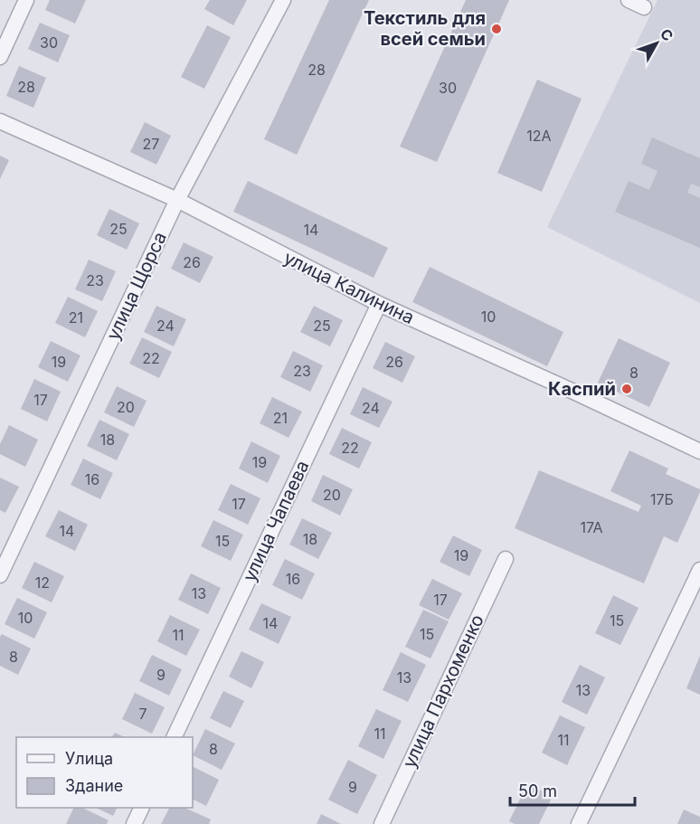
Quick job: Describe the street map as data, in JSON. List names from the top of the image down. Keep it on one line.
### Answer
{"streets":{"street":["улица Щорса","улица Калинина","улица Чапаева","улица Пархоменко"]},"crossings":[["улица Щорса","улица Калинина"],["улица Калинина","улица Чапаева"]],"places":["Текстиль для всей семьи","Каспий"],"house_numbers":["30","28","28","30","12А","27","25","14","26","23","10","21","24","25","22","19","26","23","8","17","20","24","21","18","22","19","16","20","17Б","17","17А","14","18","15","19","16","12","13","17","10","15","14","15","11","8","9","13","13","7","11","11","8","9"],"legend":["Улица","Здание"],"scale_bar":"50 m","north":"top right"}
